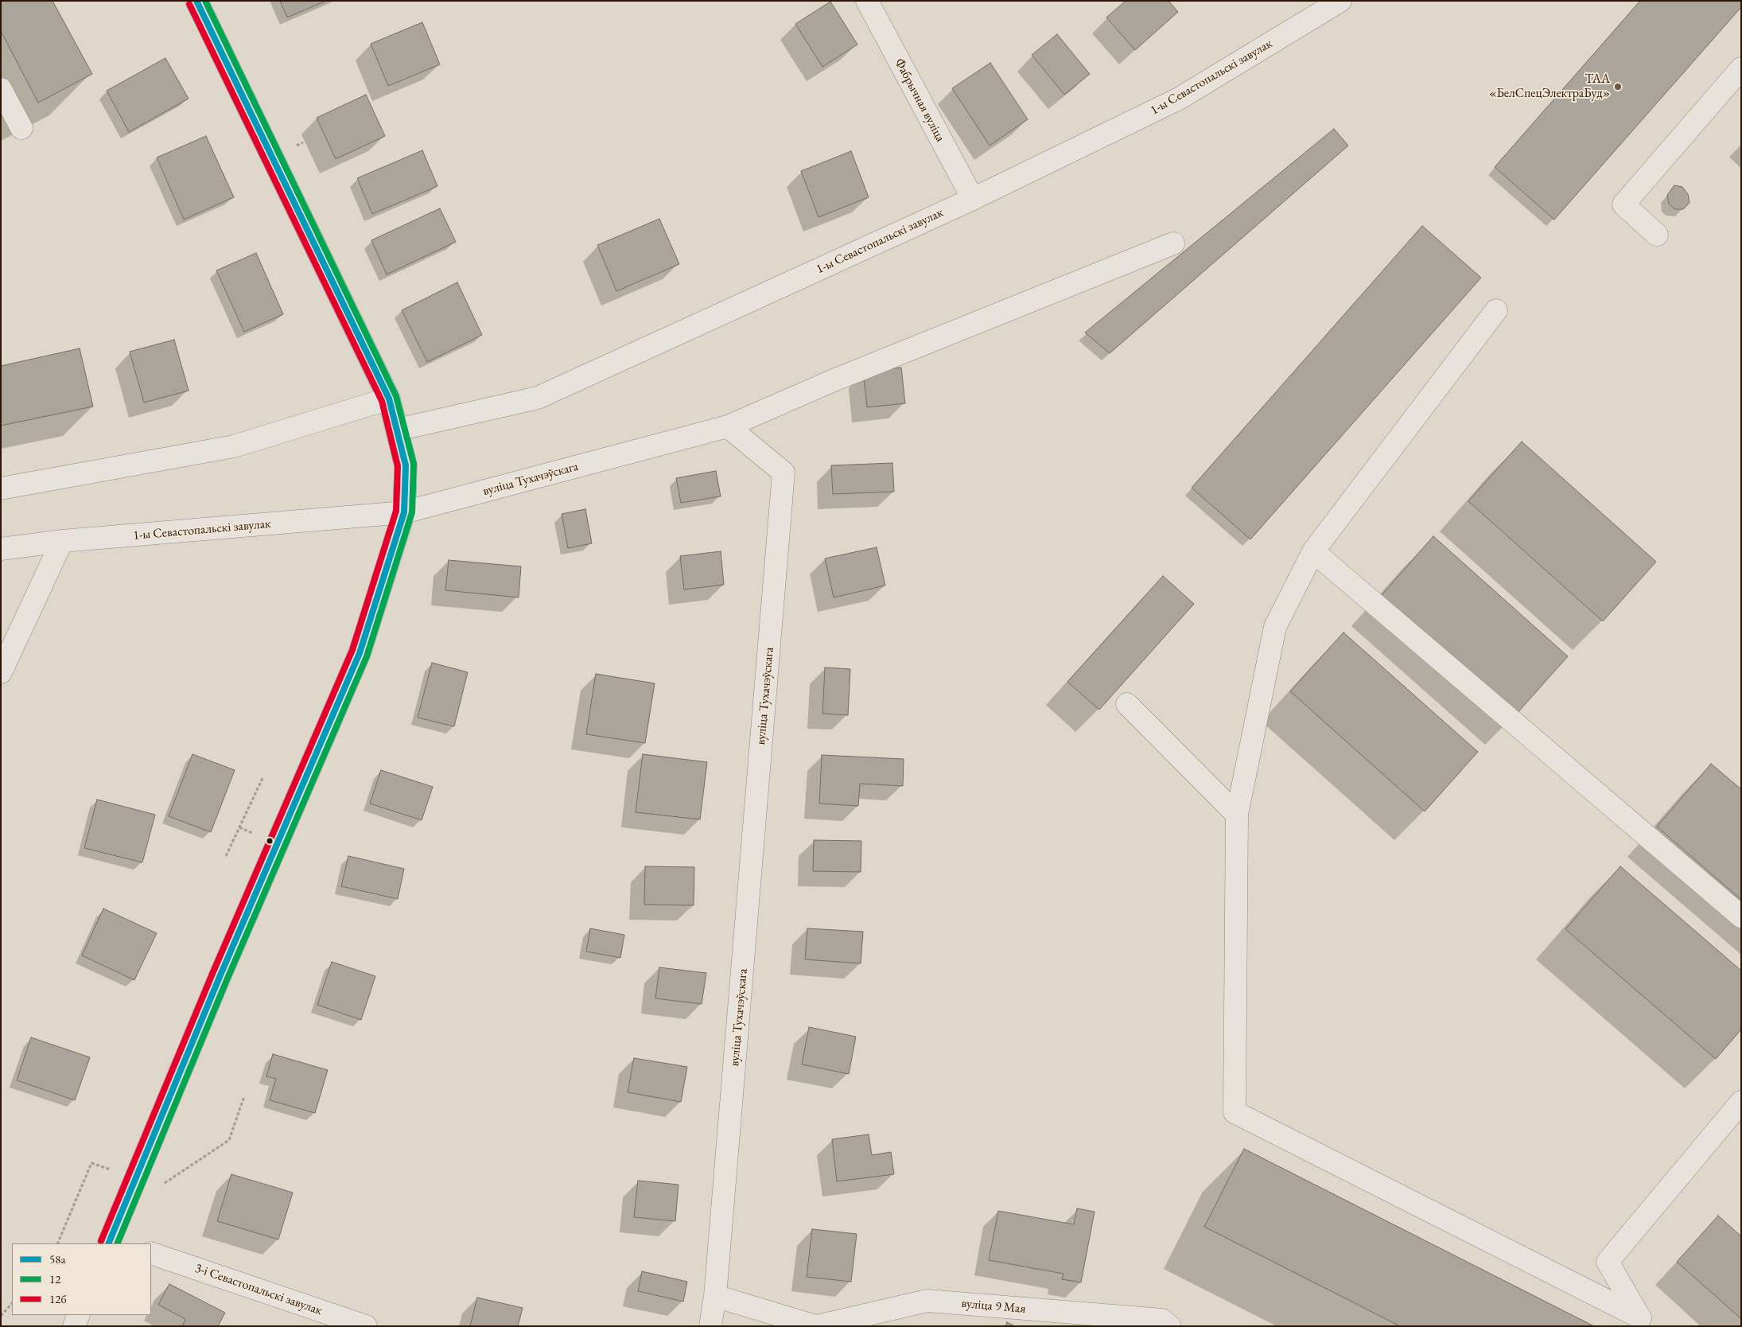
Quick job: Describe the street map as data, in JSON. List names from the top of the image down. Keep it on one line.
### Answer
{"streets":{"street":["1-ы Севастопальскі завулак","Фабрычная вуліца","вуліца Тухачэўскага","3-і Севастопальскі завулак","вуліца 9 Мая"]},"crossings":[["1-ы Севастопальскі завулак","Фабрычная вуліца"],["1-ы Севастопальскі завулак","вуліца Тухачэўскага"],["вуліца Тухачэўскага","вуліца 9 Мая"]],"places":["ТАА «БелСпецЭлектраБуд»"],"lines":["transit line 58а","transit line 12","transit line 12б"],"legend":["58а","12","12б"]}
